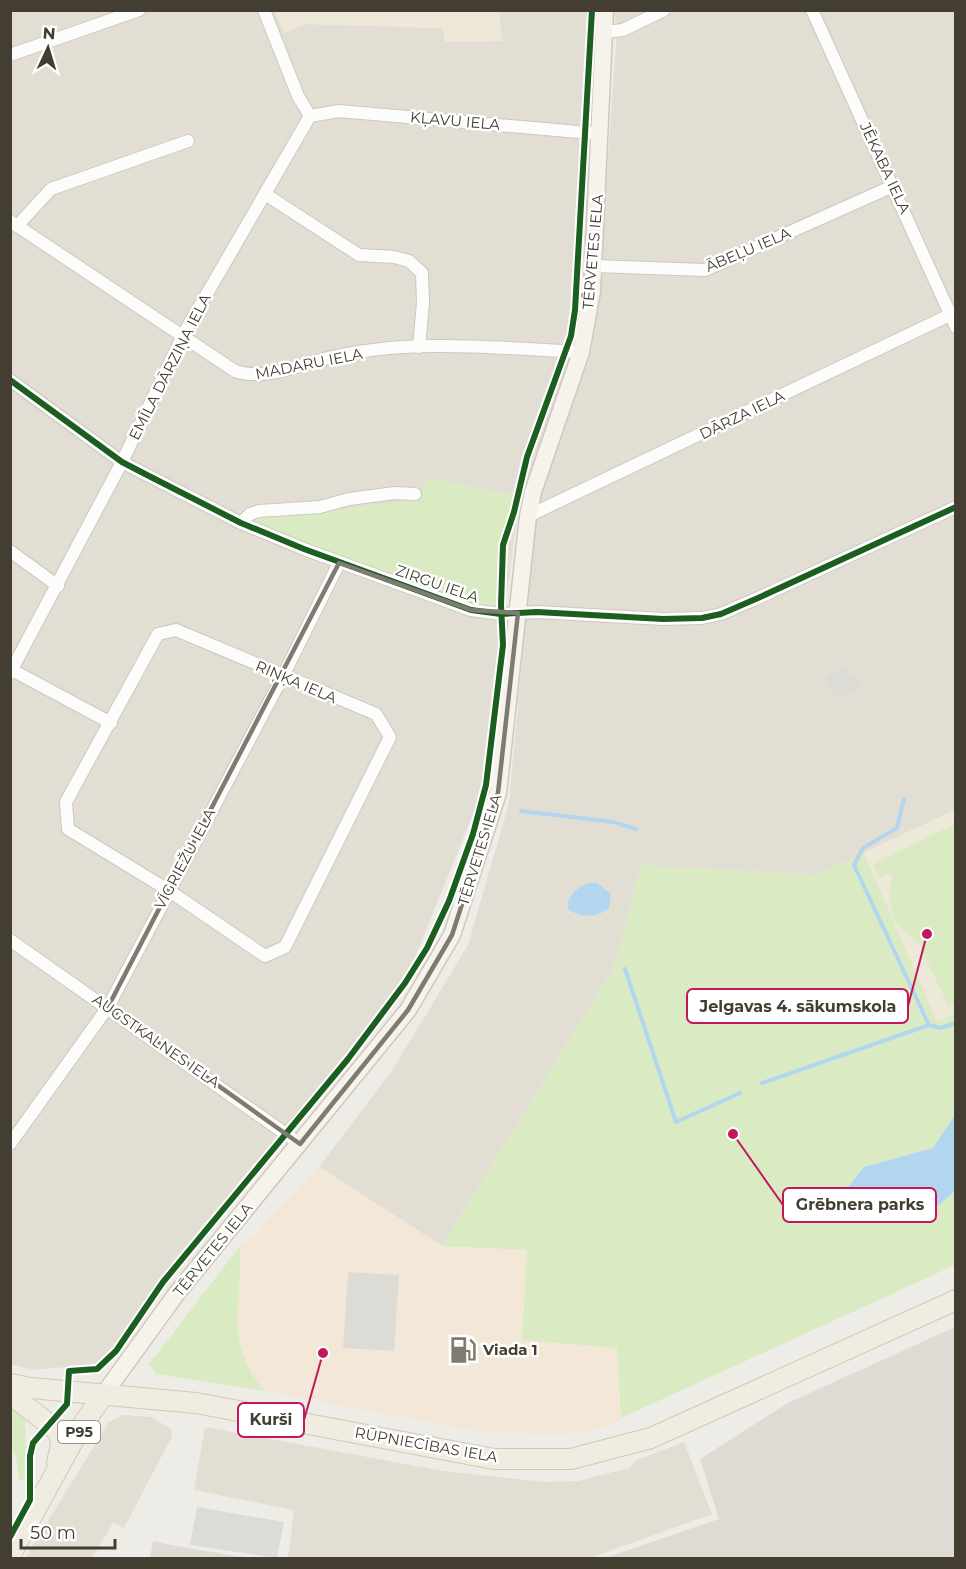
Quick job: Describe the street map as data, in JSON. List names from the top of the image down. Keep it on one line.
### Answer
{"streets":{"main road":["TĒRVETES IELA","P95","RŪPNIECĪBAS IELA"],"street":["KĻAVU IELA","JĒKABA IELA","ĀBEĻU IELA","MADARU IELA","EMĪLA DĀRZIŅA IELA","DĀRZA IELA","ZIRGU IELA","RIŅĶA IELA","VĪGRIEŽU IELA","AUGSTKALNES IELA"]},"crossings":[["KĻAVU IELA","TĒRVETES IELA"],["KĻAVU IELA","EMĪLA DĀRZIŅA IELA"],["JĒKABA IELA","ĀBEĻU IELA"],["JĒKABA IELA","DĀRZA IELA"],["ĀBEĻU IELA","TĒRVETES IELA"],["TĒRVETES IELA","MADARU IELA"],["TĒRVETES IELA","DĀRZA IELA"],["TĒRVETES IELA","ZIRGU IELA"],["TĒRVETES IELA","AUGSTKALNES IELA"],["TĒRVETES IELA","RŪPNIECĪBAS IELA"],["MADARU IELA","EMĪLA DĀRZIŅA IELA"],["EMĪLA DĀRZIŅA IELA","ZIRGU IELA"],["ZIRGU IELA","VĪGRIEŽU IELA"],["RIŅĶA IELA","VĪGRIEŽU IELA"],["VĪGRIEŽU IELA","AUGSTKALNES IELA"]],"places":{"other":["Jelgavas 4. sākumskola","Grēbnera parks","Kurši"],"fuel station":["Viada 1"]},"scale_bar":"50 m","north":"top"}
